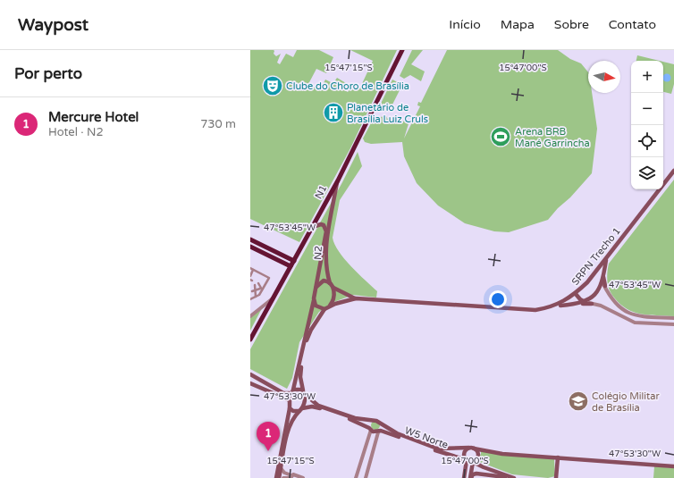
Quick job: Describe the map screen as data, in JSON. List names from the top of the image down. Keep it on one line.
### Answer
{"streets":{"highway":["N1"],"main road":["N2","SRPN Trecho 1","W5 Norte"]},"crossings":[["N1","N2"],["N2","SRPN Trecho 1"]],"places":{"theatre":["Clube do Choro de Brasília"],"building":["Planetário de Brasília Luiz Cruls"],"sports":["Arena BRB Mané Garrincha"],"school or university":["Colégio Militar de Brasília"]},"north":"right","page":{"header":"Waypost","nav":["Início","Mapa","Sobre","Contato"],"heading":"Por perto","map_buttons":["+","−"],"list":[{"mark":"1","name":"Mercure Hotel","note":"Hotel · N2","value":"730 m"}],"pins":"1"},"coordinates":["15°47'15\"S","15°47'00\"S","47°53'45\"W","47°53'30\"W"]}
